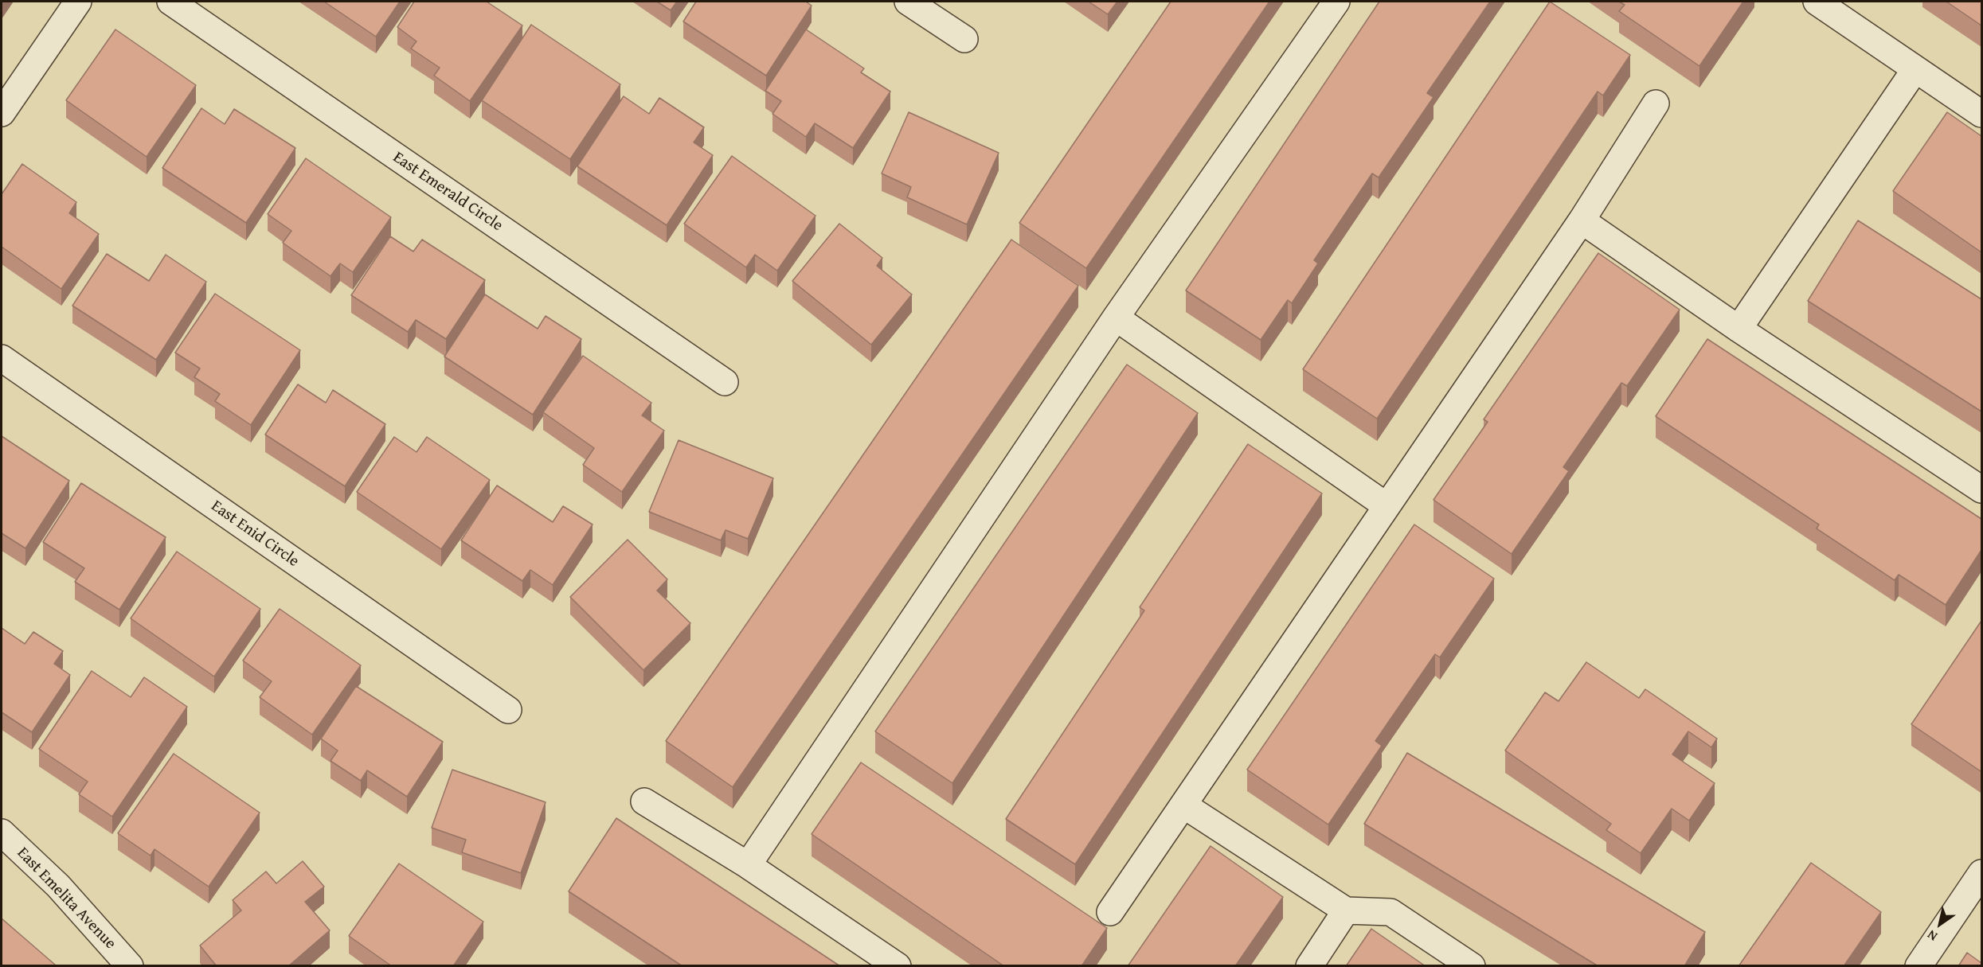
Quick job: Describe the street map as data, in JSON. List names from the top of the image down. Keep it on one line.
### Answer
{"streets":{"street":["East Emerald Circle","East Enid Circle","East Emelita Avenue"]},"north":"bottom left"}
